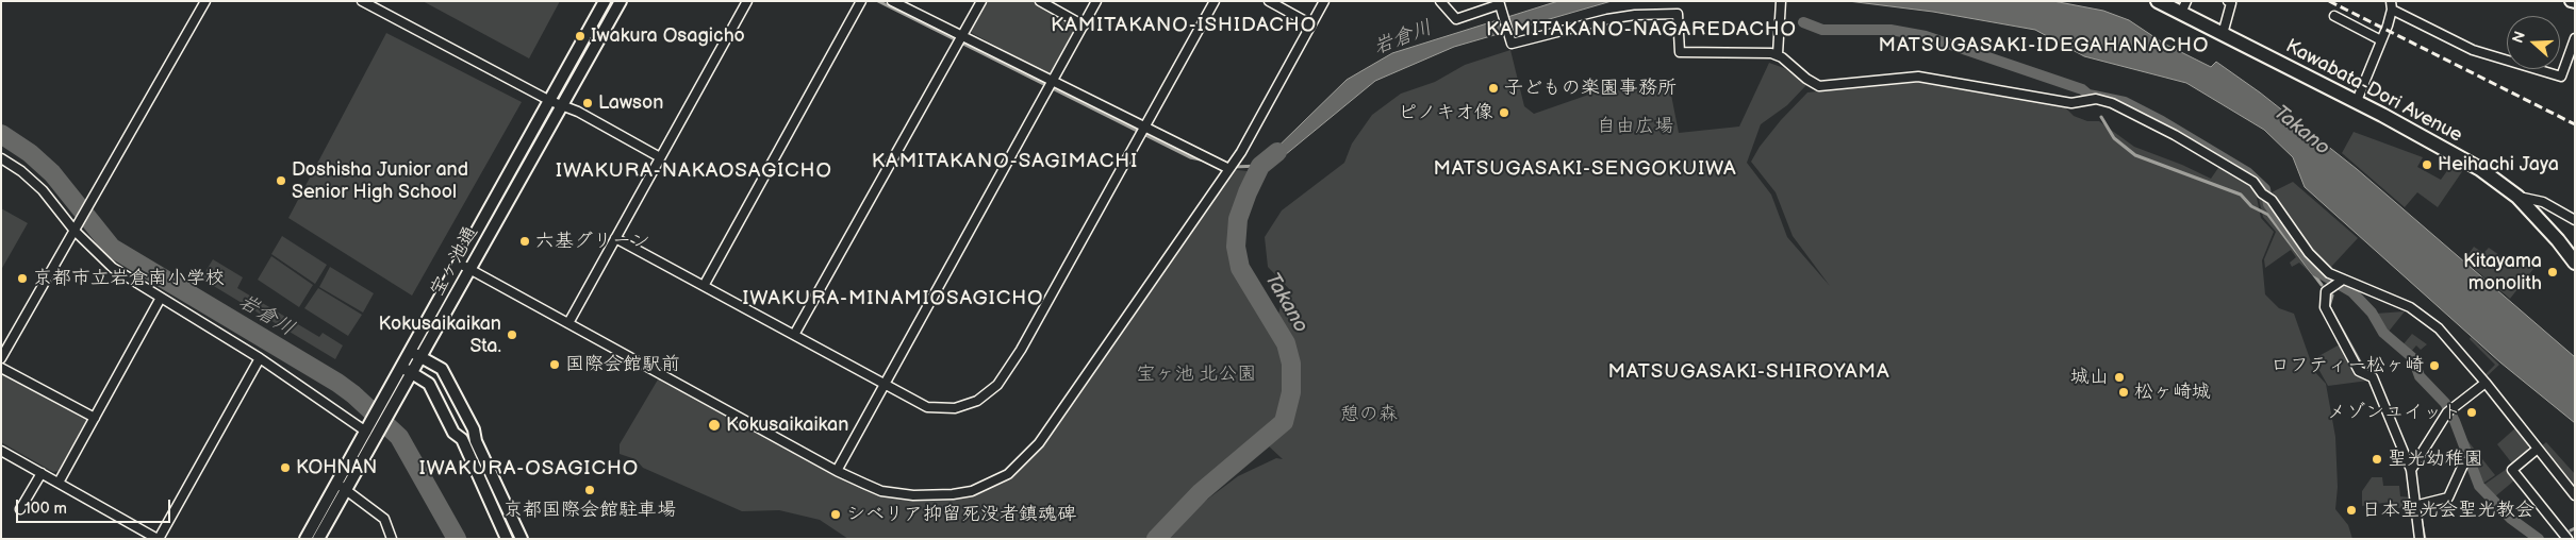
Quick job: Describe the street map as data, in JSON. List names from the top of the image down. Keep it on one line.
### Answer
{"streets":{"highway":["Kawabata-Dori Avenue"],"street":["宝ヶ池通"]},"districts":["KAMITAKANO-ISHIDACHO","KAMITAKANO-NAGAREDACHO","MATSUGASAKI-IDEGAHANACHO","KAMITAKANO-SAGIMACHI","MATSUGASAKI-SENGOKUIWA","IWAKURA-NAKAOSAGICHO","IWAKURA-MINAMIOSAGICHO","MATSUGASAKI-SHIROYAMA","IWAKURA-OSAGICHO"],"water":["岩倉川","Takano"],"parks":["自由広場","宝ヶ池 北公園","憩の森"],"places":["Iwakura Osagicho","子どもの楽園事務所","Lawson","ピノキオ像","Heihachi Jaya","Doshisha Junior and Senior High School","六基グリーン","Kitayama monolith","京都市立岩倉南小学校","Kokusaikaikan Sta.","国際会館駅前","ロフティー松ヶ崎","城山","松ヶ崎城","メゾンユイット","Kokusaikaikan","聖光幼稚園","KOHNAN","京都国際会館駐車場","日本聖光会聖光教会","シベリア抑留死没者鎮魂碑"],"scale_bar":"100 m","north":"left"}
